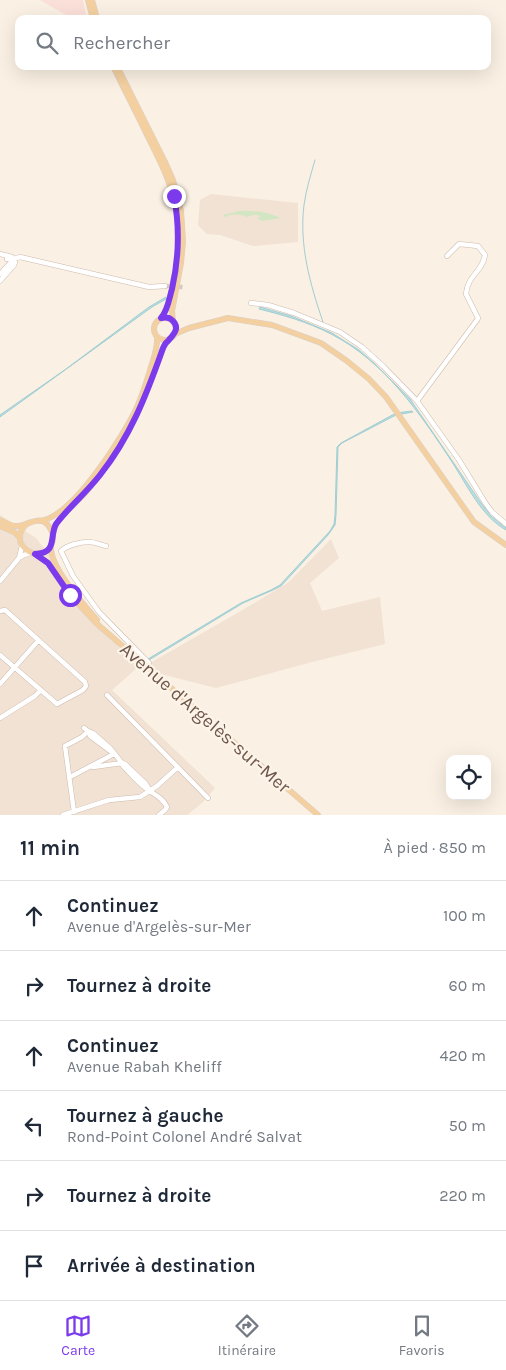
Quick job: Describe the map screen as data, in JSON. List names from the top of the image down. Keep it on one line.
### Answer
{"streets":{"main road":["Avenue d'Argelès-sur-Mer"]},"page":{"search":"Rechercher","heading":["11 min","À pied · 850 m"],"list":[["Continuez","Avenue d'Argelès-sur-Mer","100 m"],["Tournez à droite","60 m"],["Continuez","Avenue Rabah Kheliff","420 m"],["Tournez à gauche","Rond-Point Colonel André Salvat","50 m"],["Tournez à droite","220 m"],"Arrivée à destination"],"nav":["Carte","Itinéraire","Favoris"]}}
